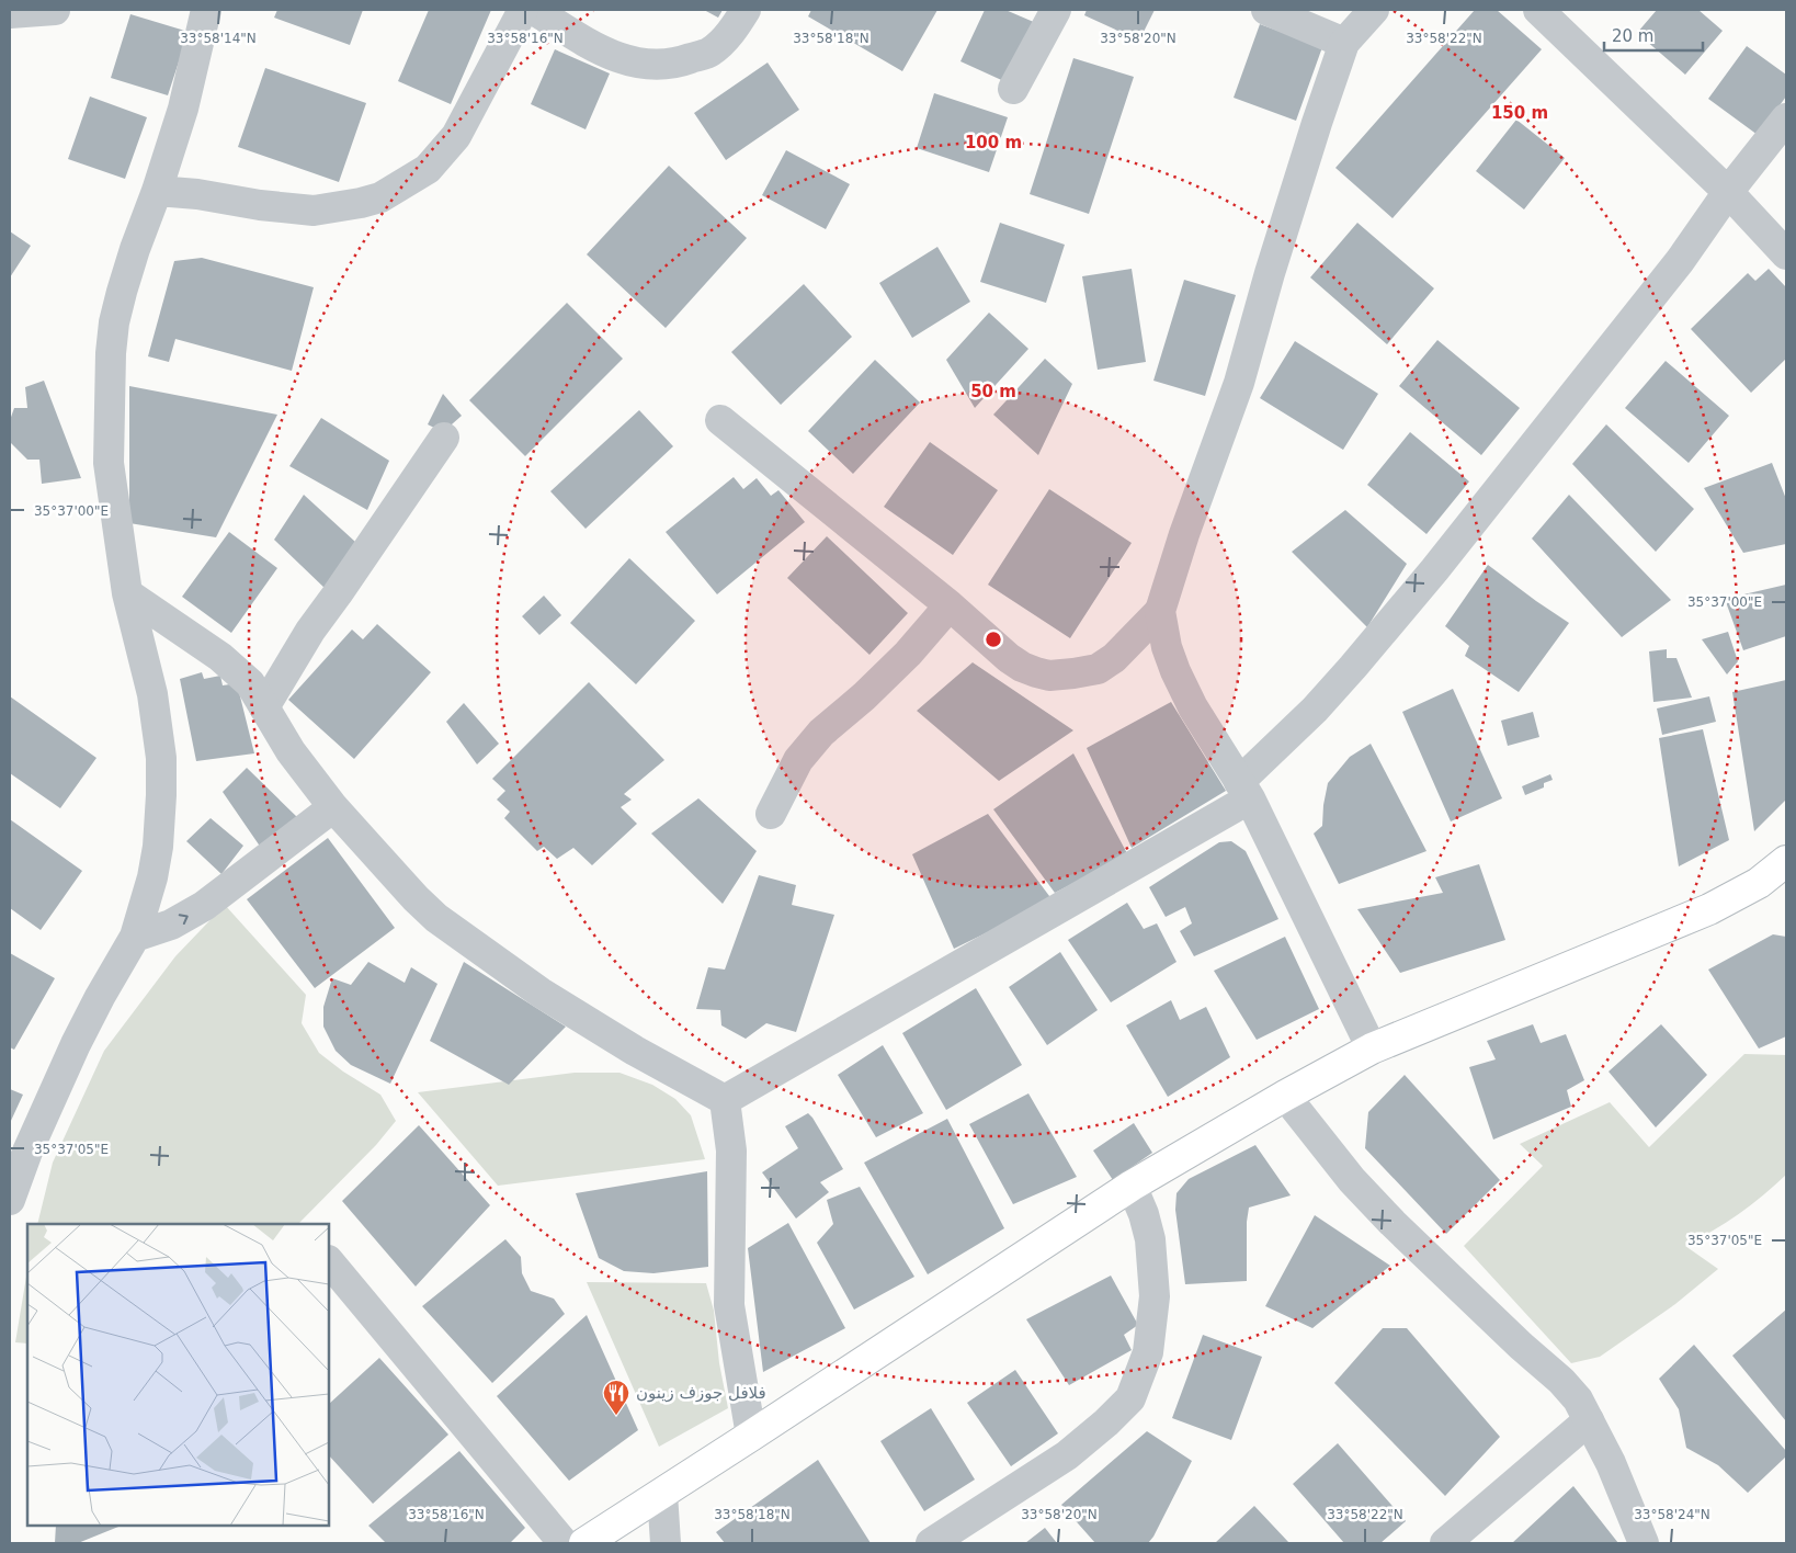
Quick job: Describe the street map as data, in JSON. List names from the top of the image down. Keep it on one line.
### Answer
{"places":{"restaurant":["فلافل جوزف زينون"]},"scale_bar":"20 m","coordinates":["33°58'14\"N","33°58'16\"N","33°58'18\"N","33°58'20\"N","33°58'22\"N","35°37'00\"E","35°37'05\"E","33°58'24\"N"],"rings":["150 m","100 m","50 m"]}
